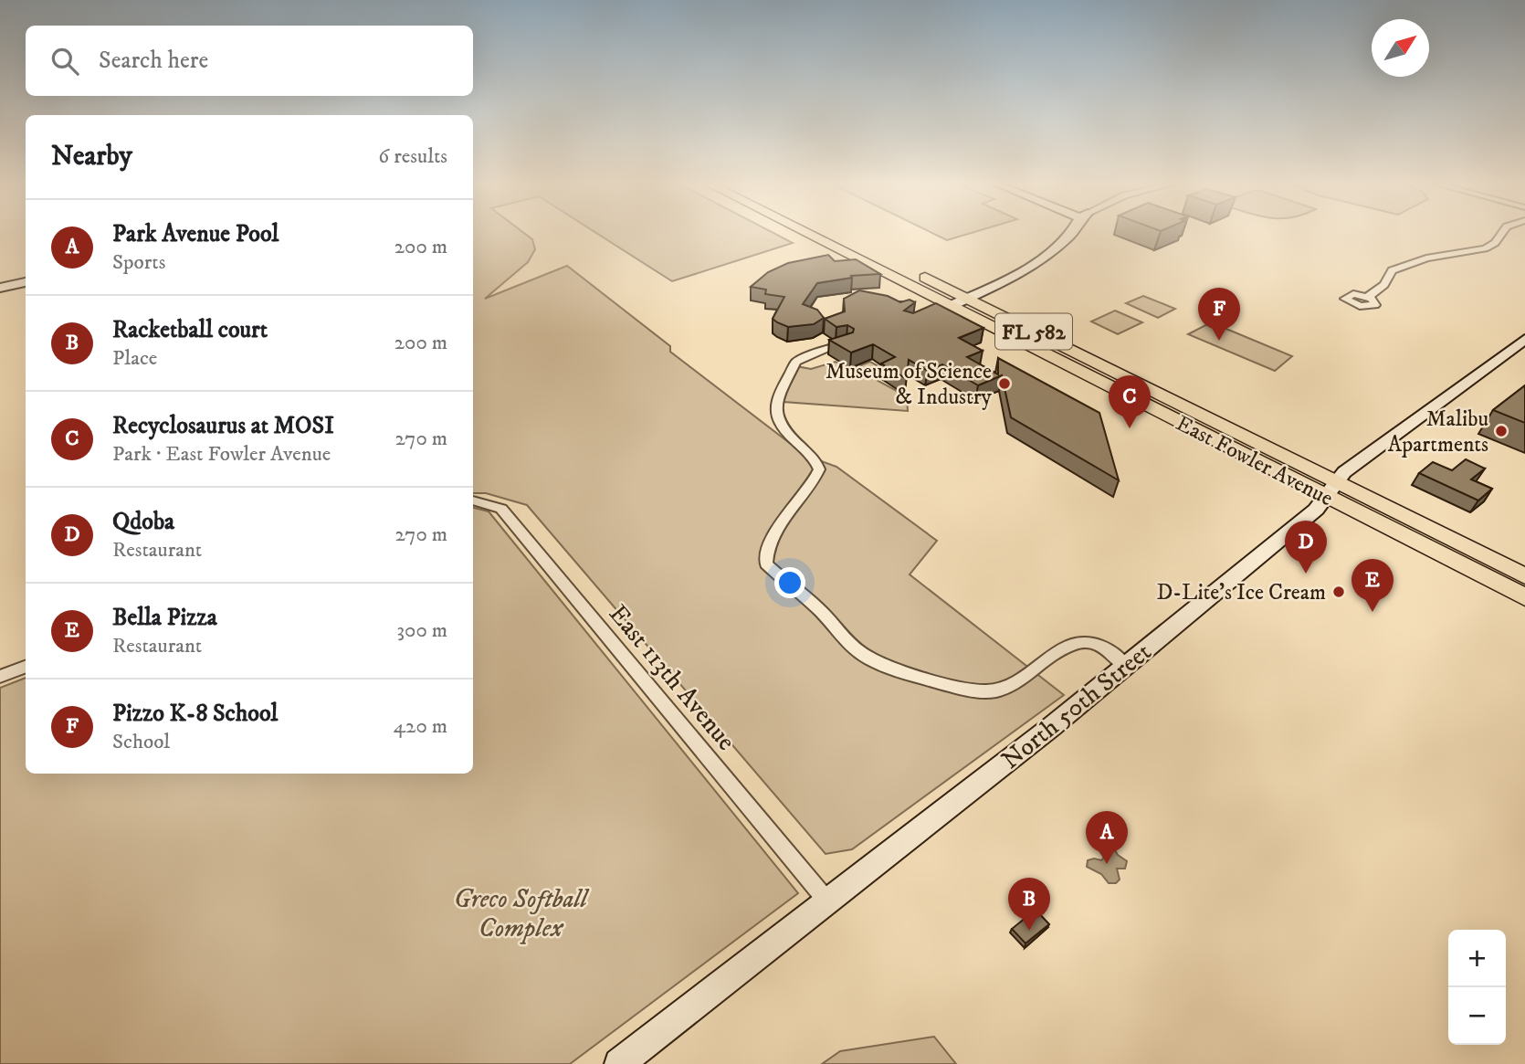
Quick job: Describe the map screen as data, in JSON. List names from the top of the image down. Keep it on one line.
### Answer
{"streets":{"main road":["FL 582","East Fowler Avenue"],"street":["East 113th Avenue","North 50th Street"]},"crossings":[["East Fowler Avenue","North 50th Street"],["East 113th Avenue","North 50th Street"]],"parks":["Greco Softball Complex"],"places":["Museum of Science & Industry","Malibu Apartments","D-Lite's Ice Cream"],"north":"top right","page":{"search":"Search here","heading":["Nearby","6 results"],"list":[{"mark":"A","name":"Park Avenue Pool","note":"Sports","value":"200 m"},{"mark":"B","name":"Racketball court","note":"Place","value":"200 m"},{"mark":"C","name":"Recyclosaurus at MOSI","note":"Park · East Fowler Avenue","value":"270 m"},{"mark":"D","name":"Qdoba","note":"Restaurant","value":"270 m"},{"mark":"E","name":"Bella Pizza","note":"Restaurant","value":"300 m"},{"mark":"F","name":"Pizzo K-8 School","note":"School","value":"420 m"}],"pins":["F","C","D","E","A","B"],"map_buttons":["+","−"]}}
